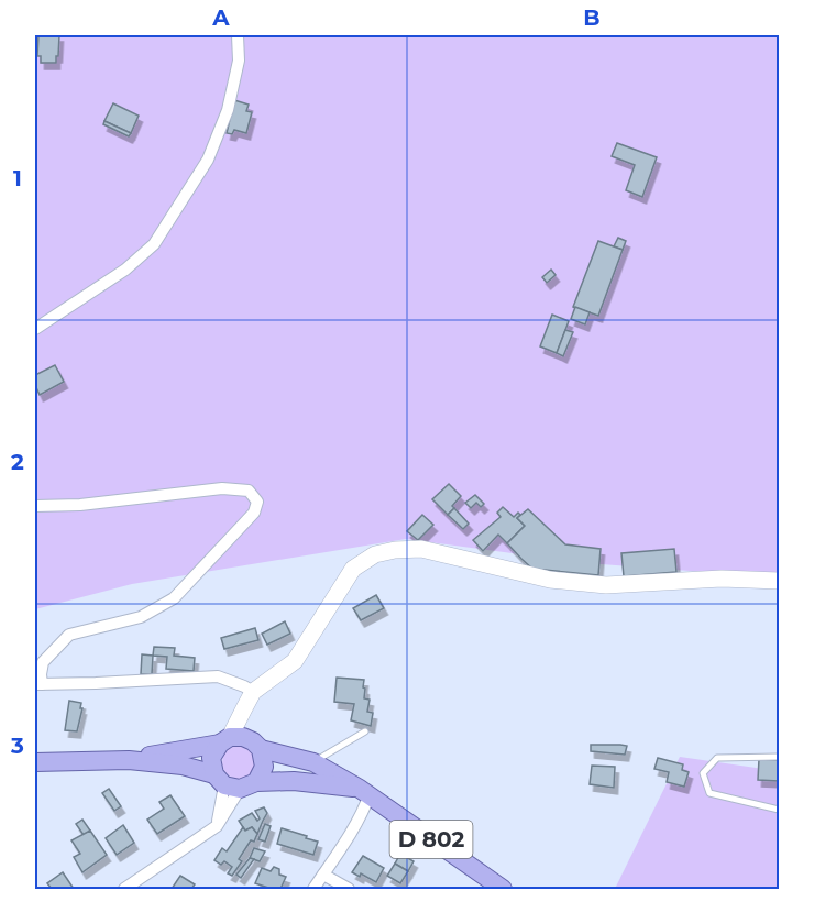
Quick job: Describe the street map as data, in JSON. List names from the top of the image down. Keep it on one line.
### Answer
{"streets":{"main road":["D 802"]},"grid":{"columns":["A","B"],"rows":["1","2","3"]}}
